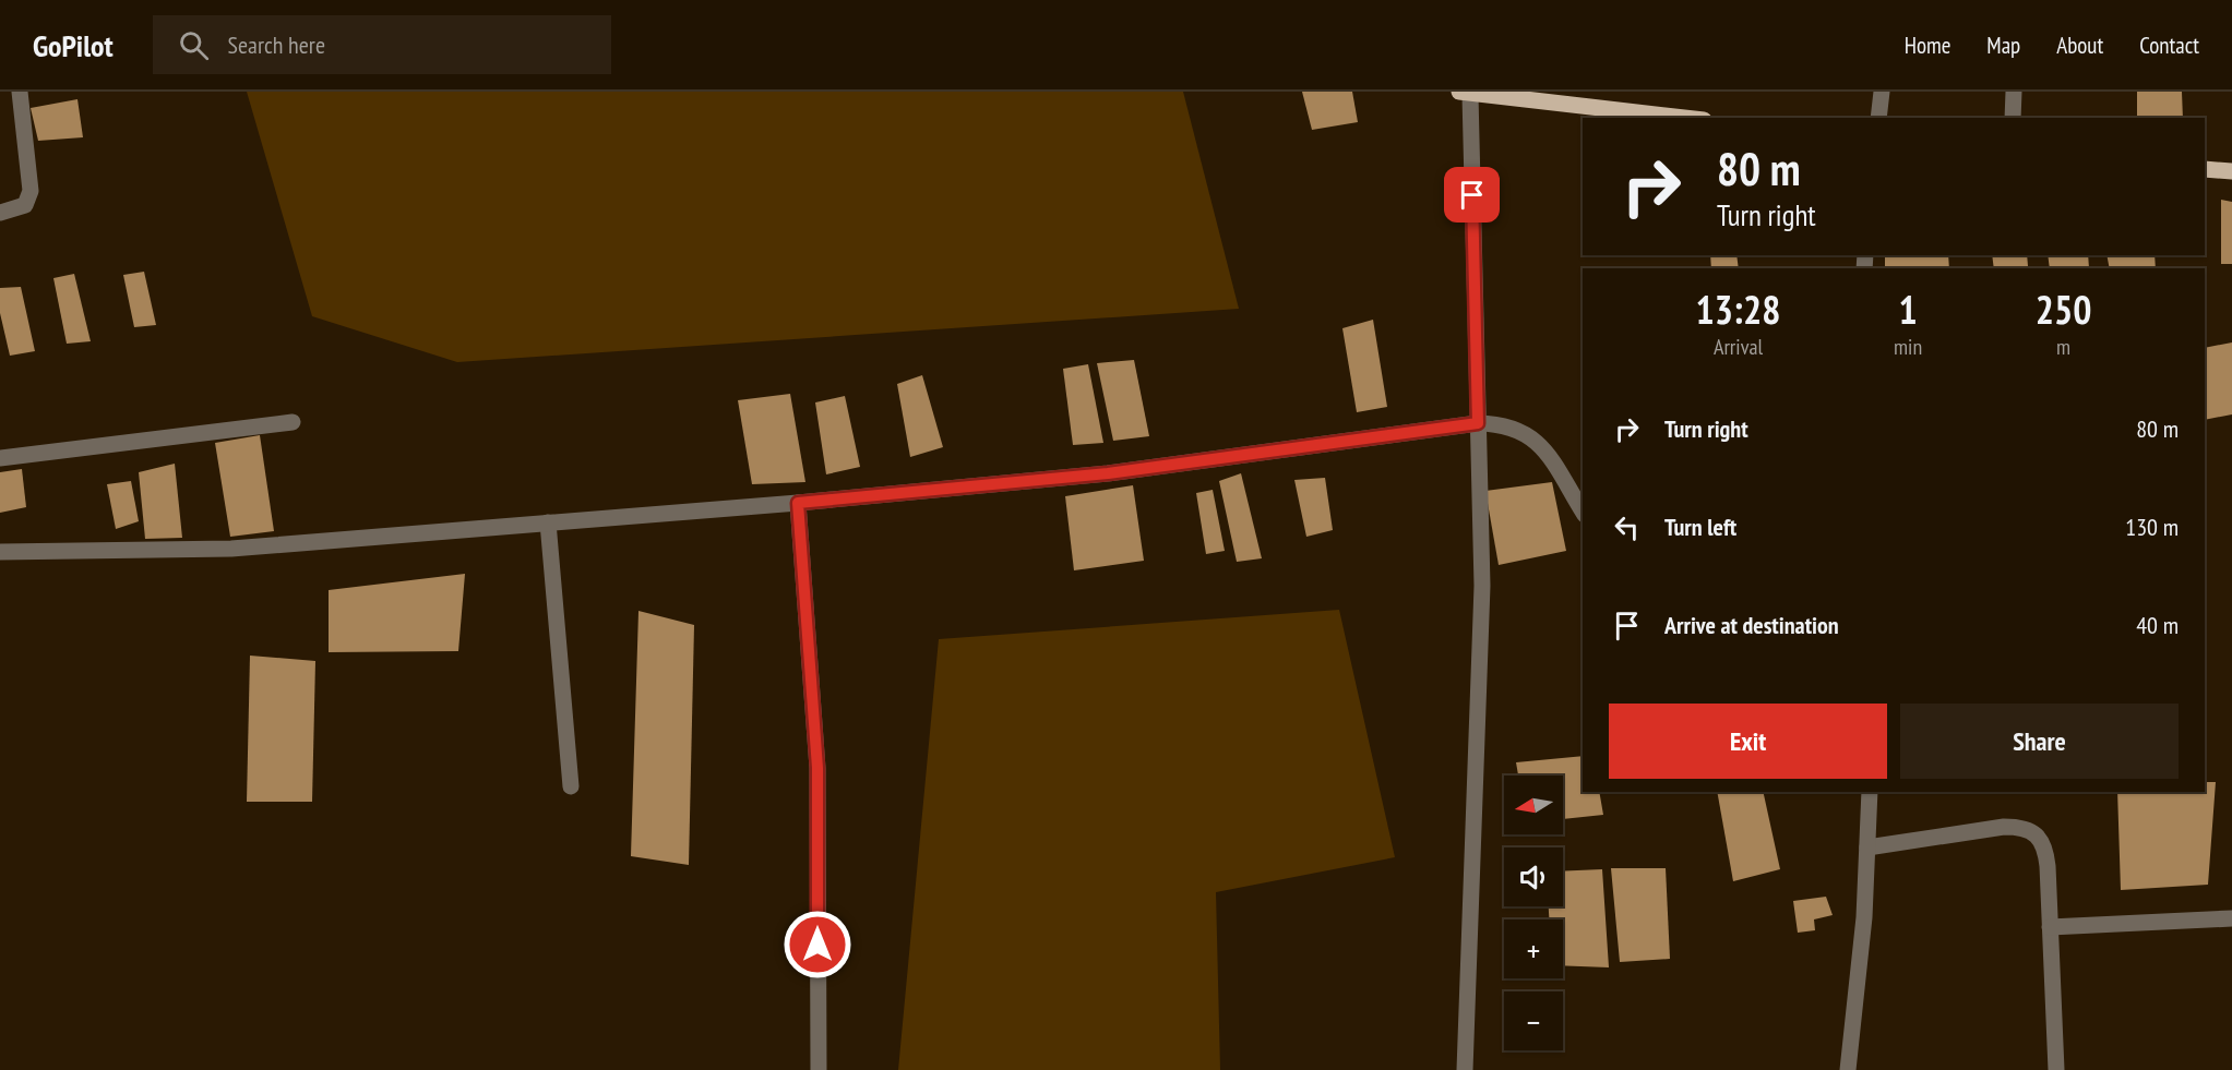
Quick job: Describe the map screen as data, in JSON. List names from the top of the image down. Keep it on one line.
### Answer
{"north":"left","page":{"header":"GoPilot","search":"Search here","nav":["Home","Map","About","Contact"],"turn":["80 m","Turn right"],"eta":["13:28","Arrival","1","min","250","m"],"list":[{"name":"Turn right","value":"80 m"},{"name":"Turn left","value":"130 m"},{"name":"Arrive at destination","value":"40 m"}],"buttons":["Exit","Share"],"map_buttons":["+","−"]}}
